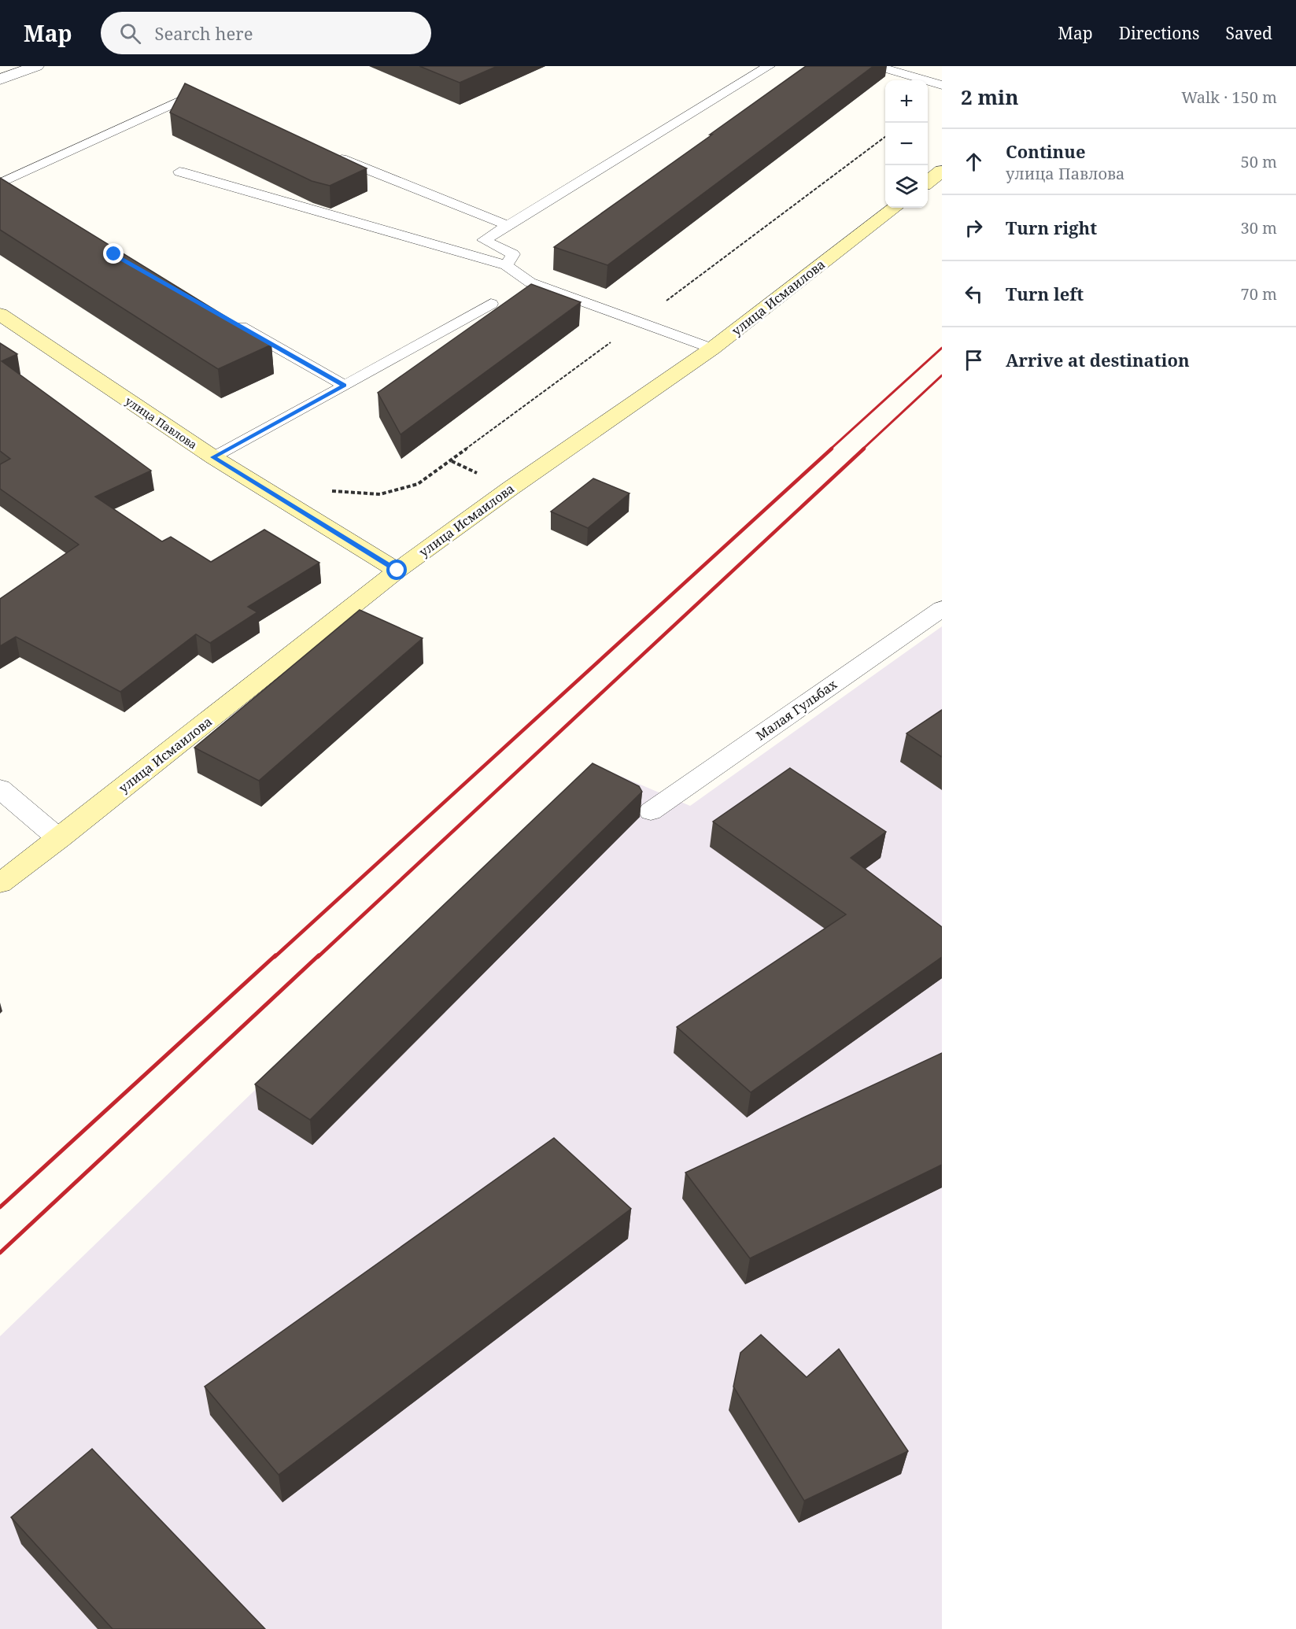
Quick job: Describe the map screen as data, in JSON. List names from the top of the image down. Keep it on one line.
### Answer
{"streets":{"main road":["улица Исмаилова","улица Павлова"],"street":["Малая Гульбах"]},"crossings":[["улица Исмаилова","улица Павлова"]],"page":{"header":"Map","search":"Search here","nav":["Map","Directions","Saved"],"heading":["2 min","Walk · 150 m"],"map_buttons":["+","−"],"list":[["Continue","улица Павлова","50 m"],["Turn right","30 m"],["Turn left","70 m"],"Arrive at destination"]}}
